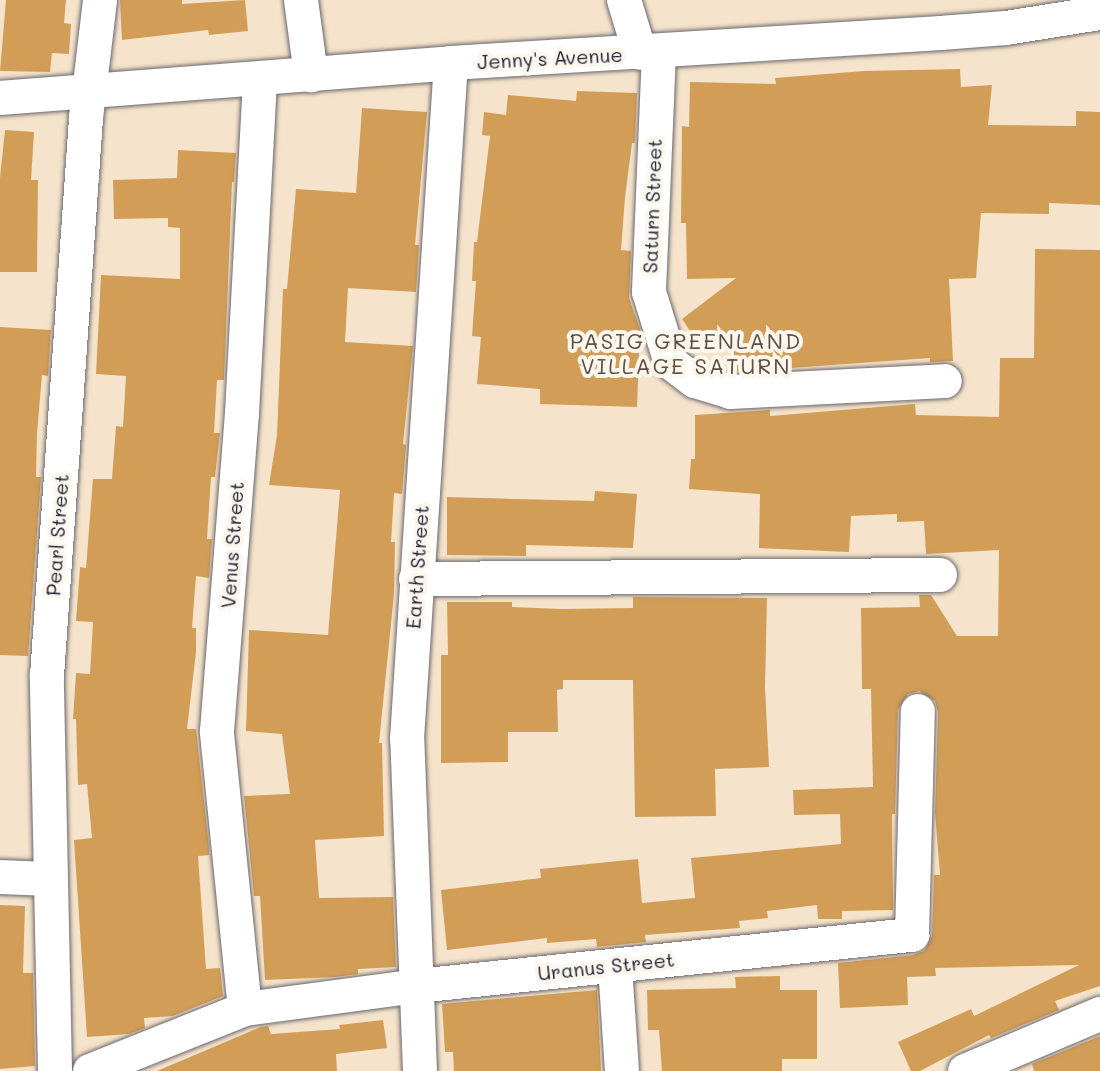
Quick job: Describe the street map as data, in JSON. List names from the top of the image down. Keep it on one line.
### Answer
{"streets":{"street":["Jenny's Avenue","Saturn Street","Pearl Street","Venus Street","Earth Street","Uranus Street"]},"crossings":[["Jenny's Avenue","Saturn Street"],["Jenny's Avenue","Pearl Street"],["Jenny's Avenue","Venus Street"],["Jenny's Avenue","Earth Street"],["Venus Street","Uranus Street"],["Earth Street","Uranus Street"]],"districts":["PASIG GREENLAND VILLAGE SATURN"]}
